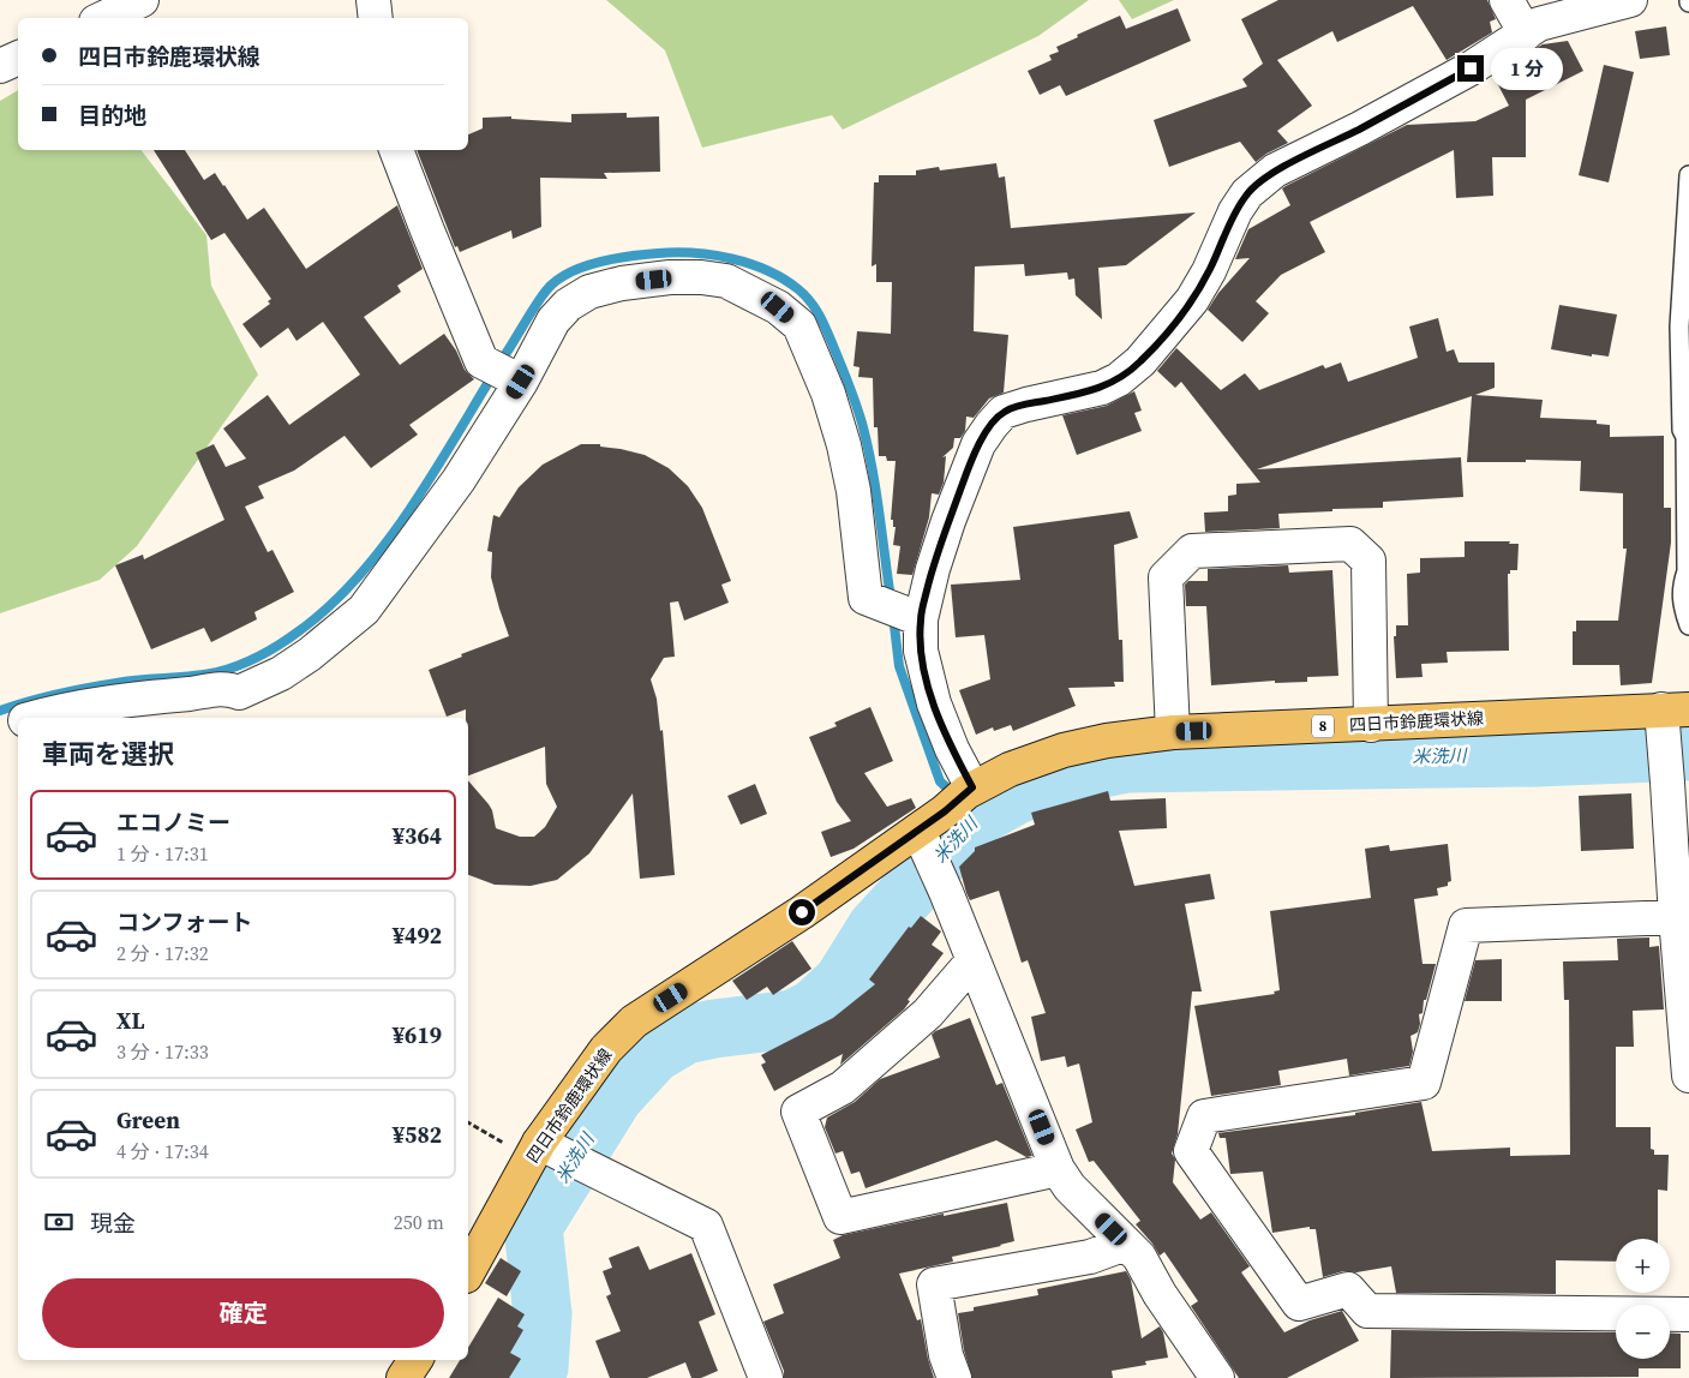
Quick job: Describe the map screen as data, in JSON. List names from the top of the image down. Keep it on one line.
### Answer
{"streets":{"main road":["四日市鈴鹿環状線","8"]},"water":["米洗川"],"page":{"banner":["四日市鈴鹿環状線","目的地"],"bubble":"1 分","heading":"車両を選択","list":[{"name":"エコノミー","note":"1 分 · 17:31","value":"¥364"},{"name":"コンフォート","note":"2 分 · 17:32","value":"¥492"},{"name":"XL","note":"3 分 · 17:33","value":"¥619"},{"name":"Green","note":"4 分 · 17:34","value":"¥582"}],"pay":["現金","250 m"],"map_buttons":["+","−"],"buttons":"確定"}}
